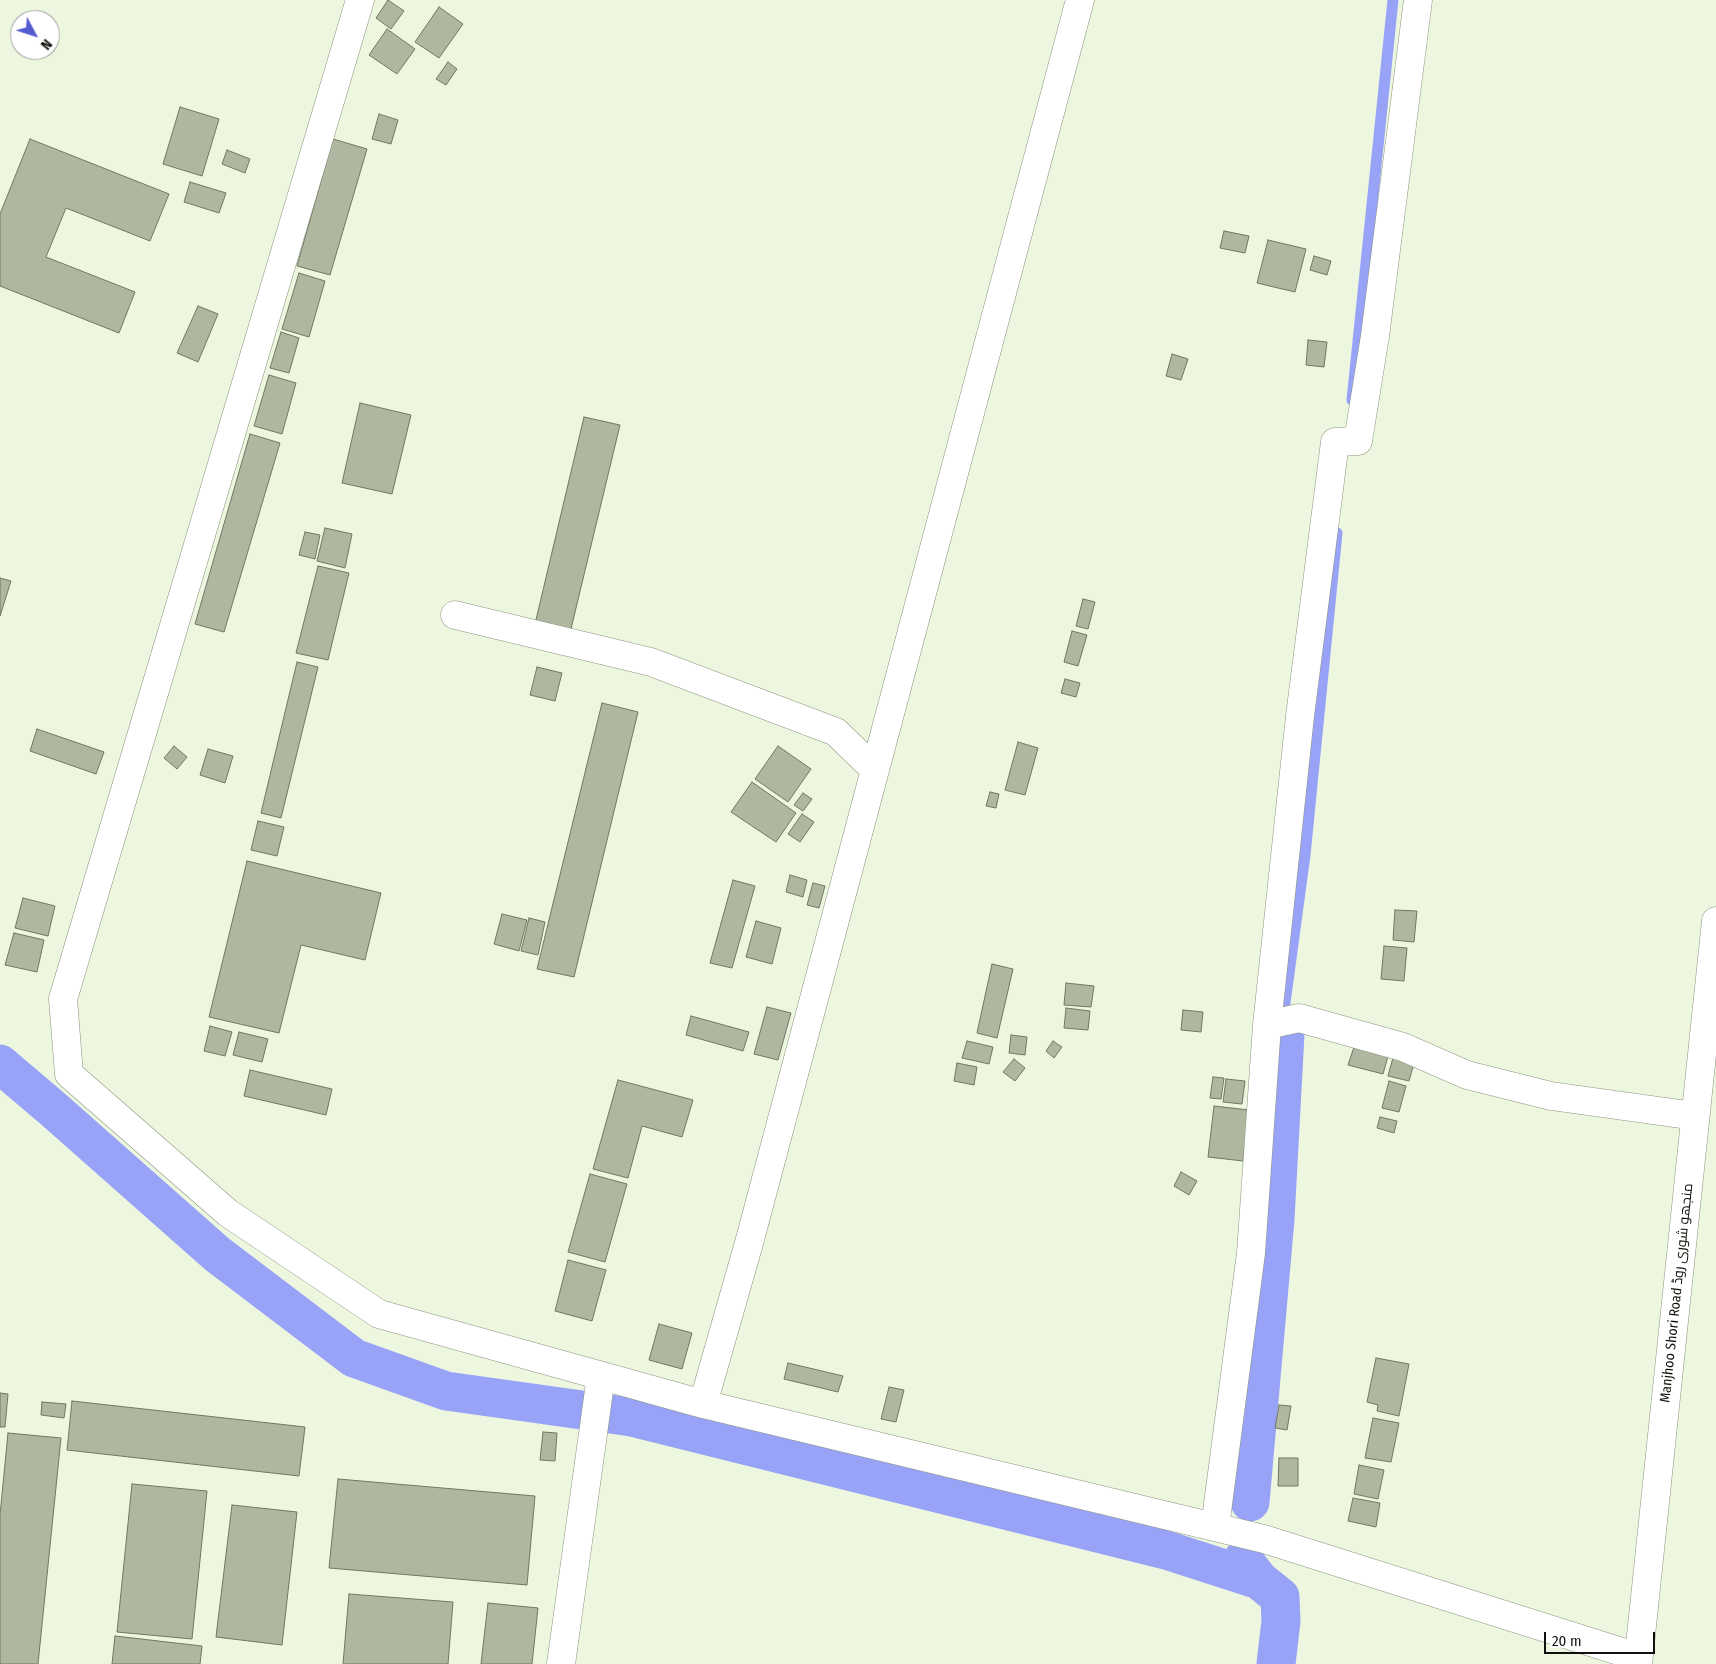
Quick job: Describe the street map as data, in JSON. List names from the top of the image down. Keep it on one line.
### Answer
{"streets":{"street":["Manjhoo Shori Road منجھو شوری روڈ"]},"scale_bar":"20 m","north":"bottom right"}
